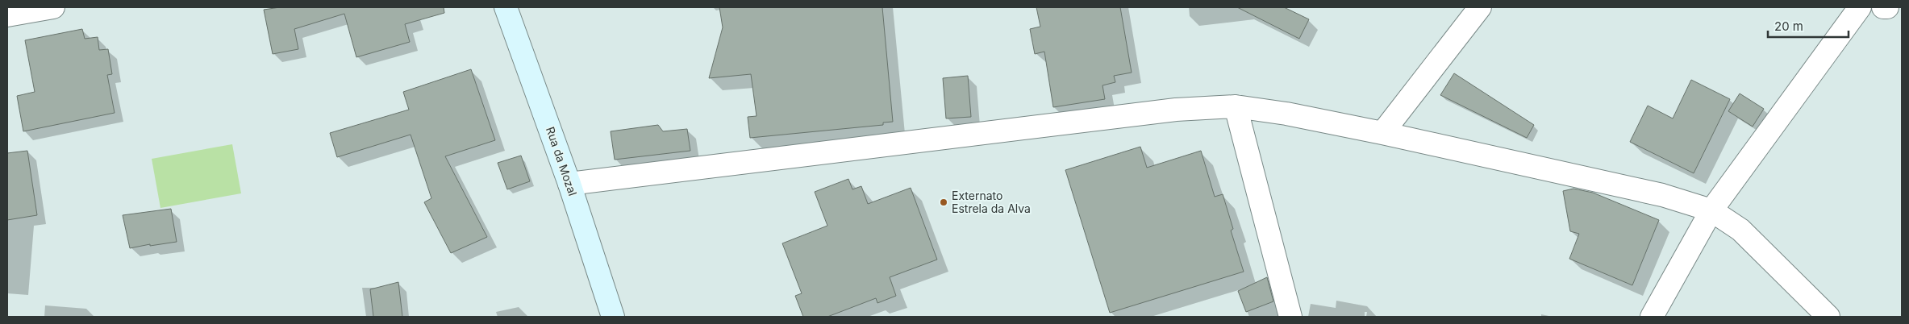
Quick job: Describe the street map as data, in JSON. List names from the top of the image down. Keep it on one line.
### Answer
{"streets":{"main road":["Rua da Mozal"]},"places":["Externato Estrela da Alva"],"scale_bar":"20 m"}
